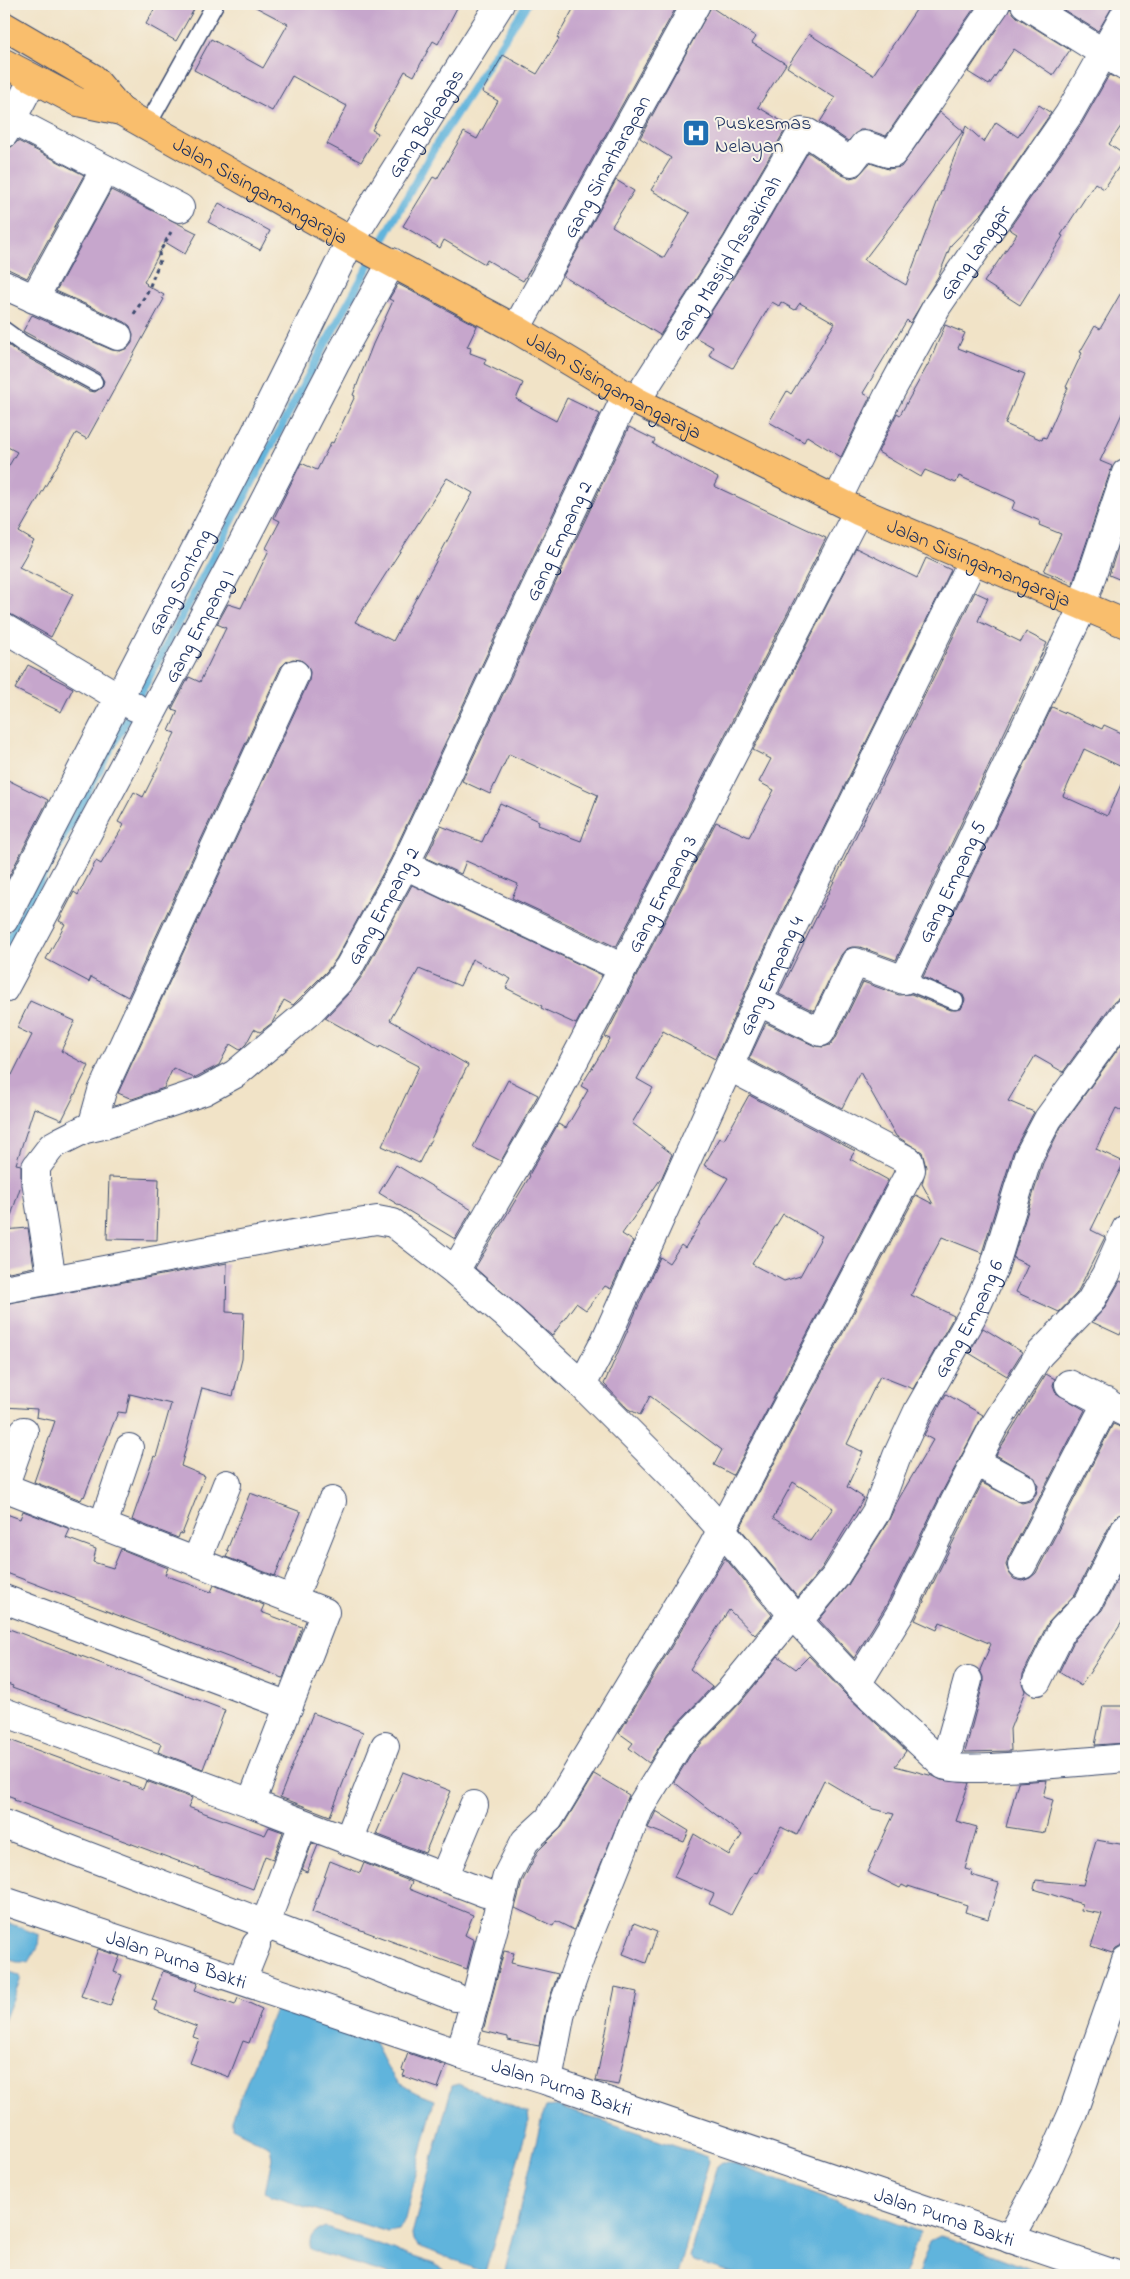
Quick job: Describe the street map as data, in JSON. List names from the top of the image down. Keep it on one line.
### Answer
{"streets":{"highway":["Jalan Sisingamangaraja"],"street":["Gang Belpagas","Gang Sinarharapan","Gang Langgar","Gang Masjid Assakinah","Gang Empang 2","Gang Sontong","Gang Empang I","Gang Empang 5","Gang Empang 3","Gang Empang 4","Gang Empang 6","Jalan Purna Bakti"]},"crossings":[["Gang Belpagas","Jalan Sisingamangaraja"],["Gang Belpagas","Gang Sontong"],["Gang Sinarharapan","Jalan Sisingamangaraja"],["Jalan Sisingamangaraja","Gang Langgar"],["Jalan Sisingamangaraja","Gang Masjid Assakinah"],["Jalan Sisingamangaraja","Gang Empang 2"],["Jalan Sisingamangaraja","Gang Sontong"],["Jalan Sisingamangaraja","Gang Empang I"],["Jalan Sisingamangaraja","Gang Empang 5"],["Jalan Sisingamangaraja","Gang Empang 3"],["Jalan Sisingamangaraja","Gang Empang 4"],["Gang Langgar","Gang Empang 3"],["Gang Masjid Assakinah","Gang Empang 2"],["Gang Sontong","Gang Empang I"],["Gang Empang 6","Jalan Purna Bakti"]],"places":{"hospital":["Puskesmas Nelayan"]}}
